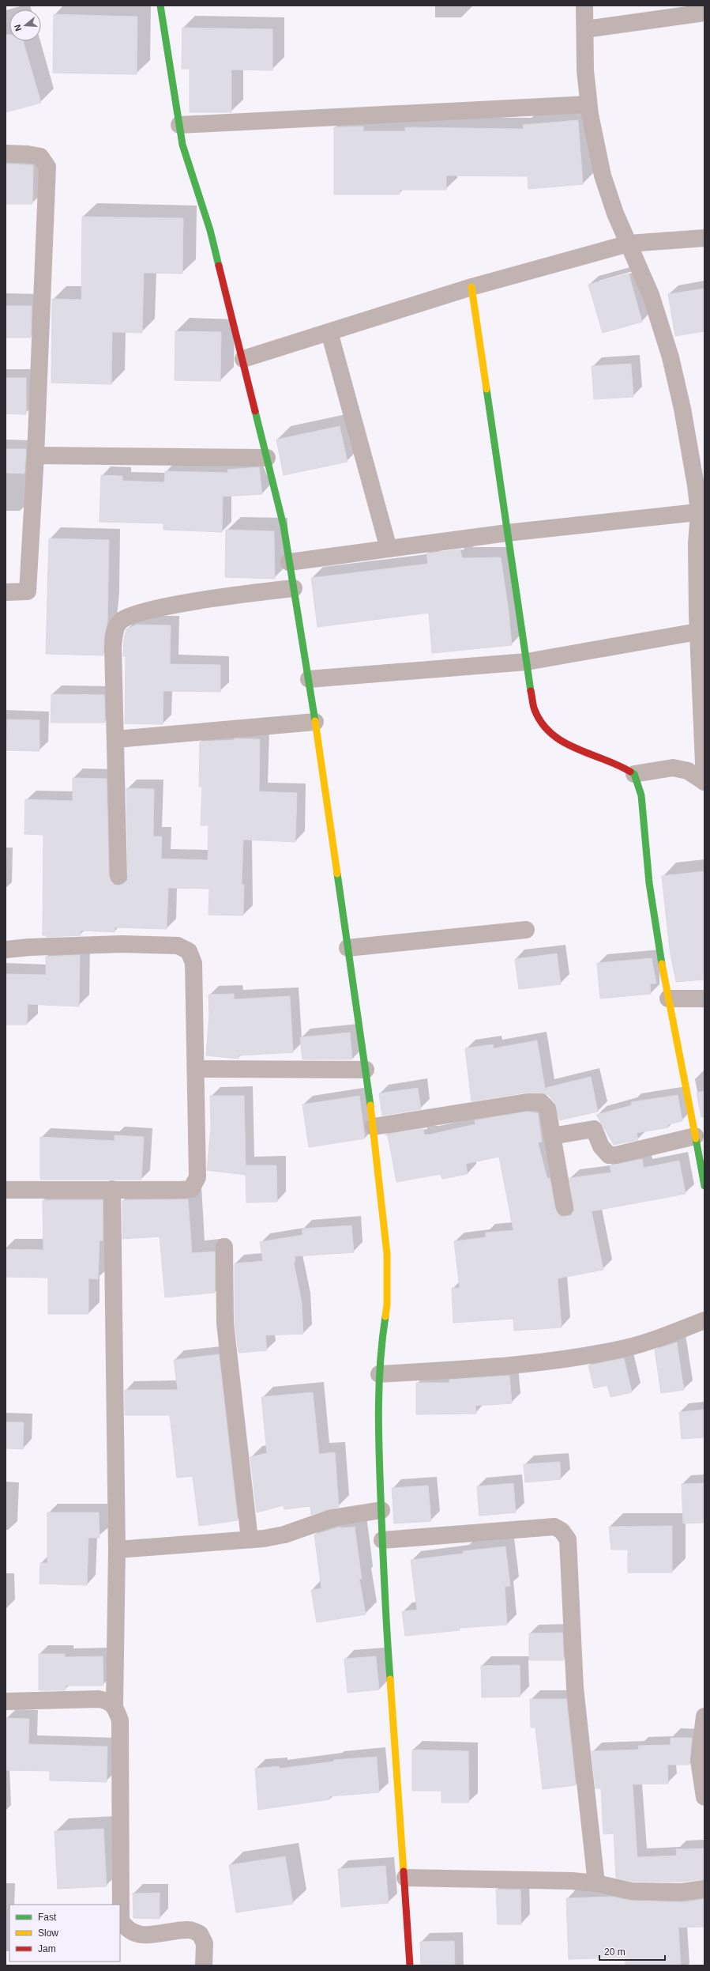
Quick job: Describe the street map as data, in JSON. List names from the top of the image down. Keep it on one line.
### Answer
{"legend":["Fast","Slow","Jam"],"scale_bar":"20 m","north":"left"}
